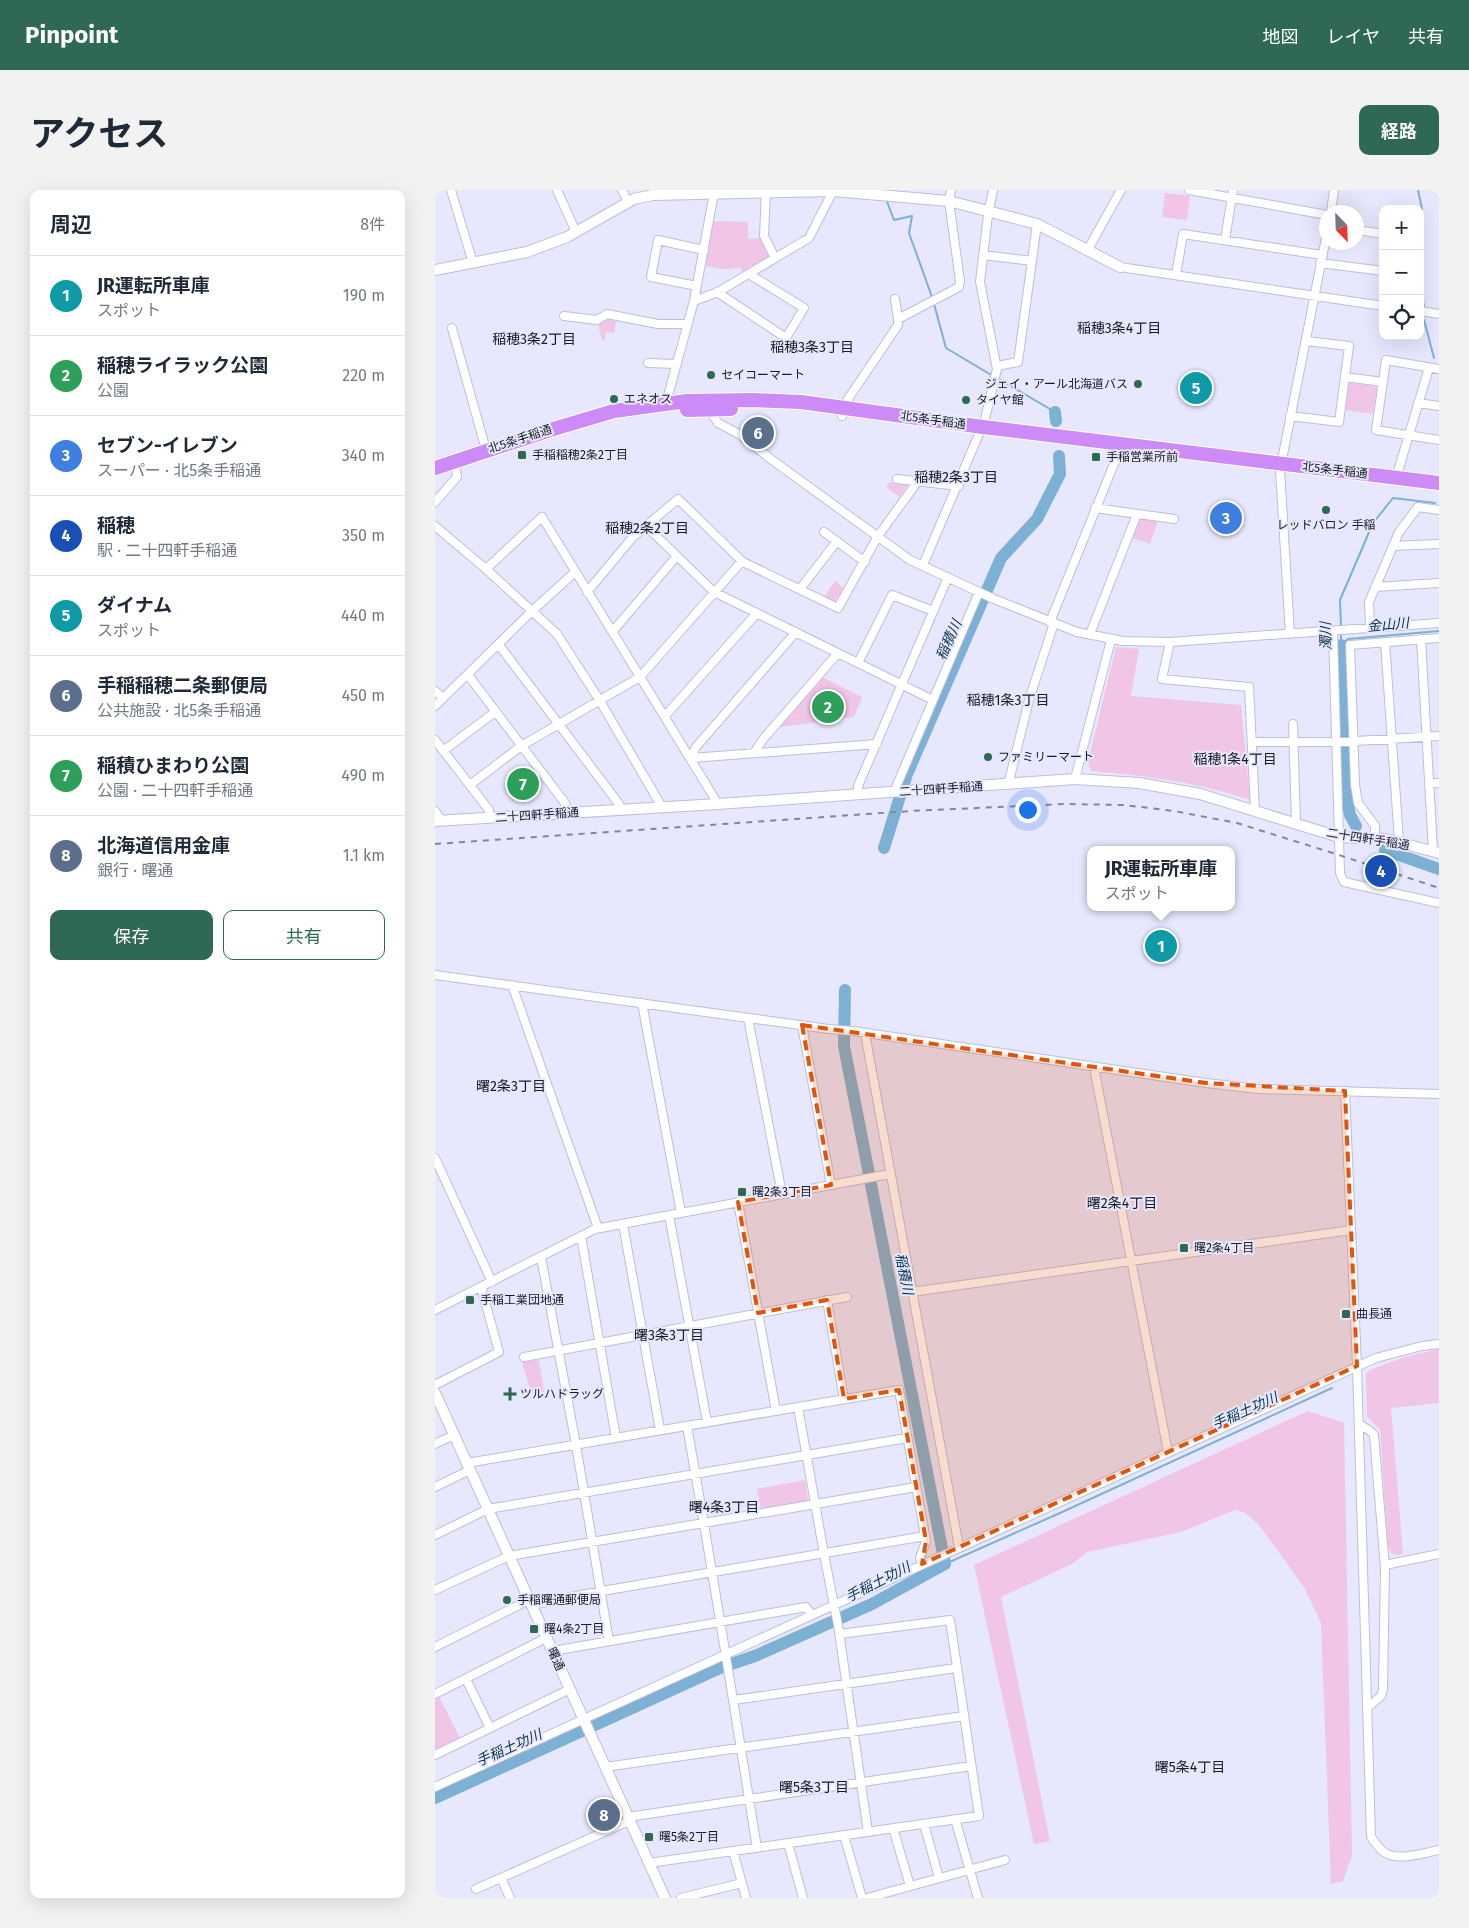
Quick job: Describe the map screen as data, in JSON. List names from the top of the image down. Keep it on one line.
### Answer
{"streets":{"highway":["北5条手稲通"],"street":["二十四軒手稲通","曙通"]},"districts":["稲穂3条4丁目","稲穂3条2丁目","稲穂3条3丁目","稲穂2条3丁目","稲穂2条2丁目","稲穂1条3丁目","稲穂1条4丁目","曙2条3丁目","曙2条4丁目","曙3条3丁目","曙4条3丁目","曙5条4丁目","曙5条3丁目"],"water":["金山川","濁川","稲積川","手稲土功川"],"places":{"other":["セイコーマート","ジェイ・アール北海道バス","エネオス","タイヤ館","レッドバロン 手稲","ファミリーマート","手稲曙通郵便局"],"transit":["手稲稲穂2条2丁目","手稲営業所前","曙2条3丁目","曙2条4丁目","手稲工業団地通","曲長通","曙4条2丁目","曙5条2丁目"],"health":["ツルハドラッグ"]},"north":"bottom right","page":{"header":"Pinpoint","nav":["地図","レイヤ","共有"],"title":"アクセス","buttons":["経路",["保存","共有"]],"heading":["周辺","8件"],"map_buttons":["+","−"],"list":[{"mark":"1","name":"JR運転所車庫","note":"スポット","value":"190 m"},{"mark":"2","name":"稲穂ライラック公園","note":"公園","value":"220 m"},{"mark":"3","name":"セブン-イレブン","note":"スーパー · 北5条手稲通","value":"340 m"},{"mark":"4","name":"稲穂","note":"駅 · 二十四軒手稲通","value":"350 m"},{"mark":"5","name":"ダイナム","note":"スポット","value":"440 m"},{"mark":"6","name":"手稲稲穂二条郵便局","note":"公共施設 · 北5条手稲通","value":"450 m"},{"mark":"7","name":"稲積ひまわり公園","note":"公園 · 二十四軒手稲通","value":"490 m"},{"mark":"8","name":"北海道信用金庫","note":"銀行 · 曙通","value":"1.1 km"}],"pins":["5","6","3","2","7","4","1","8"],"popup":["JR運転所車庫","スポット"]}}
